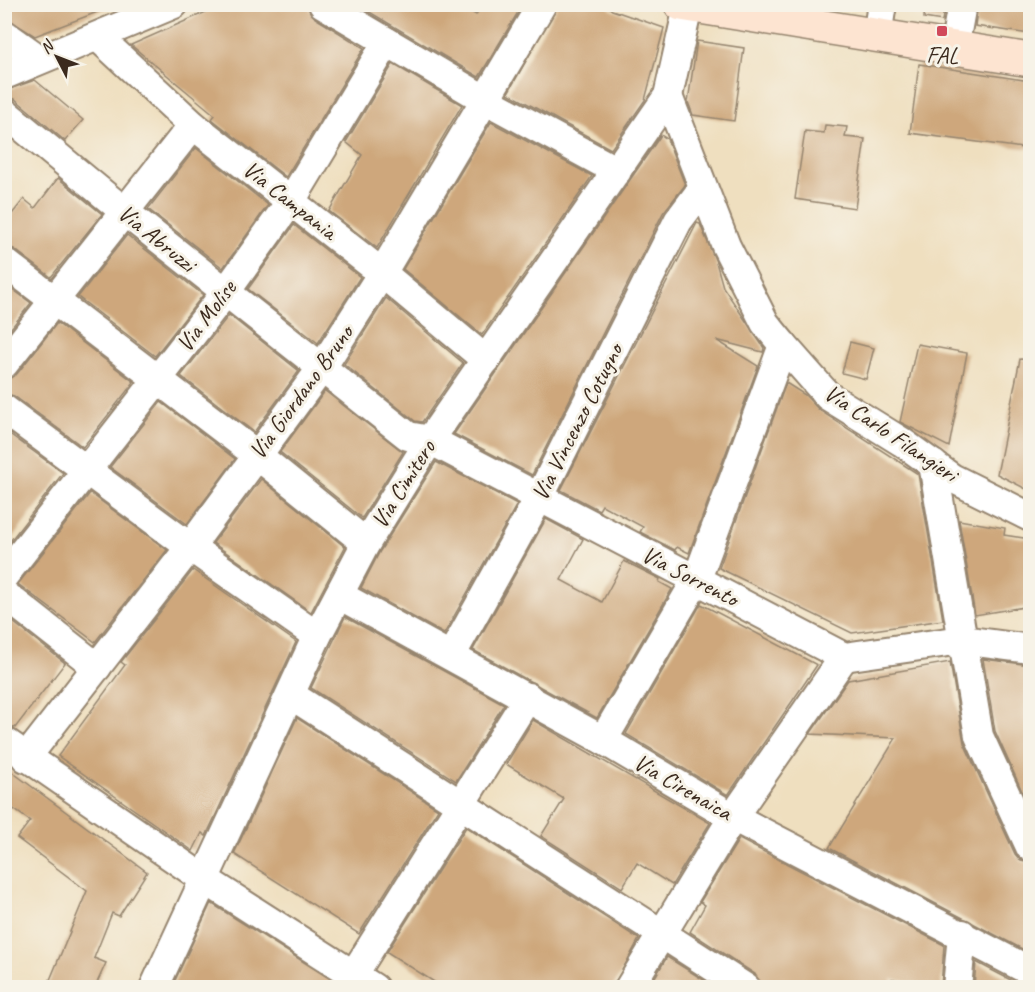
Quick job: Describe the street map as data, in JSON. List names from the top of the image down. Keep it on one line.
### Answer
{"streets":{"street":["Via Campania","Via Abruzzi","Via Molise","Via Giordano Bruno","Via Vincenzo Cotugno","Via Carlo Filangieri","Via Cimitero","Via Sorrento","Via Cirenaica"]},"crossings":[["Via Campania","Via Molise"],["Via Campania","Via Giordano Bruno"],["Via Campania","Via Cimitero"],["Via Abruzzi","Via Molise"],["Via Abruzzi","Via Giordano Bruno"],["Via Abruzzi","Via Cimitero"],["Via Abruzzi","Via Sorrento"],["Via Vincenzo Cotugno","Via Carlo Filangieri"],["Via Vincenzo Cotugno","Via Sorrento"],["Via Vincenzo Cotugno","Via Cirenaica"],["Via Carlo Filangieri","Via Cimitero"],["Via Cimitero","Via Sorrento"],["Via Cimitero","Via Cirenaica"]],"places":{"transit":["FAL"]},"north":"top left"}
